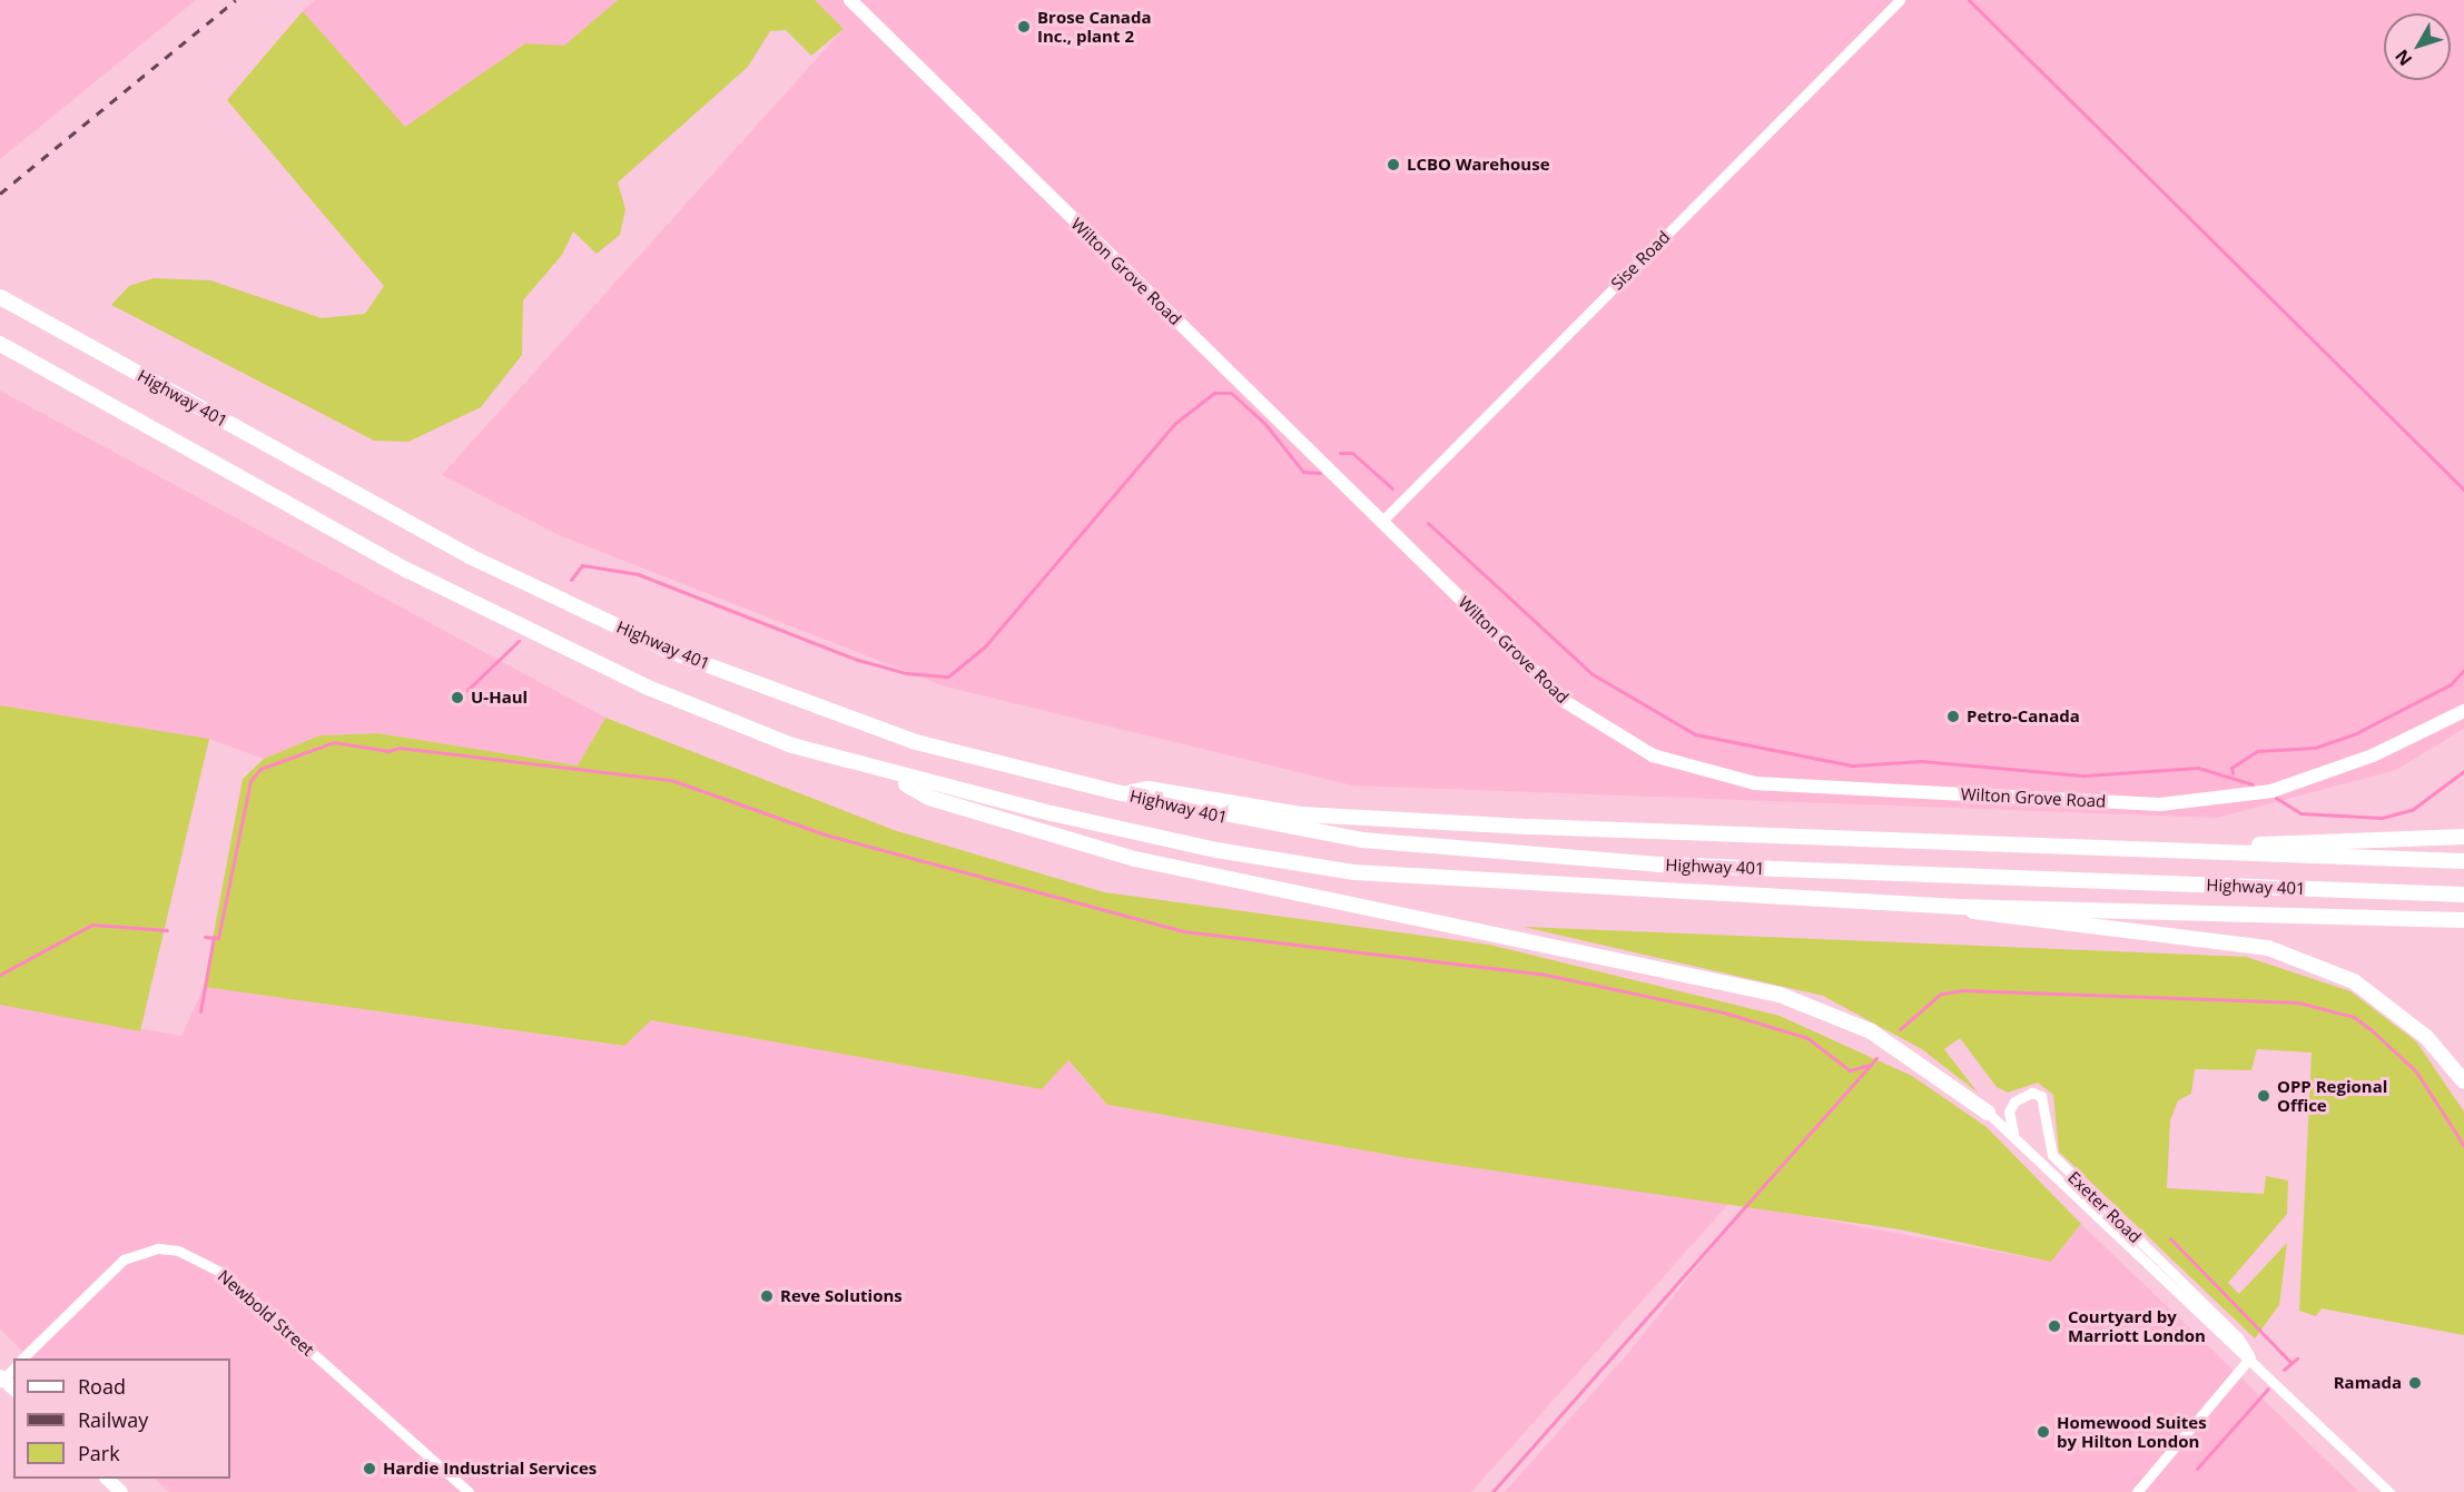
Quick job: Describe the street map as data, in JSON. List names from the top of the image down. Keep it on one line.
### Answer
{"streets":{"highway":["Highway 401"],"main road":["Wilton Grove Road"],"street":["Sise Road","Exeter Road","Newbold Street"]},"crossings":[["Sise Road","Wilton Grove Road"]],"places":["Brose Canada Inc., plant 2","LCBO Warehouse","U-Haul","Petro-Canada","OPP Regional Office","Reve Solutions","Courtyard by Marriott London","Ramada","Homewood Suites by Hilton London","Hardie Industrial Services"],"legend":["Road","Railway","Park"],"north":"bottom left"}
